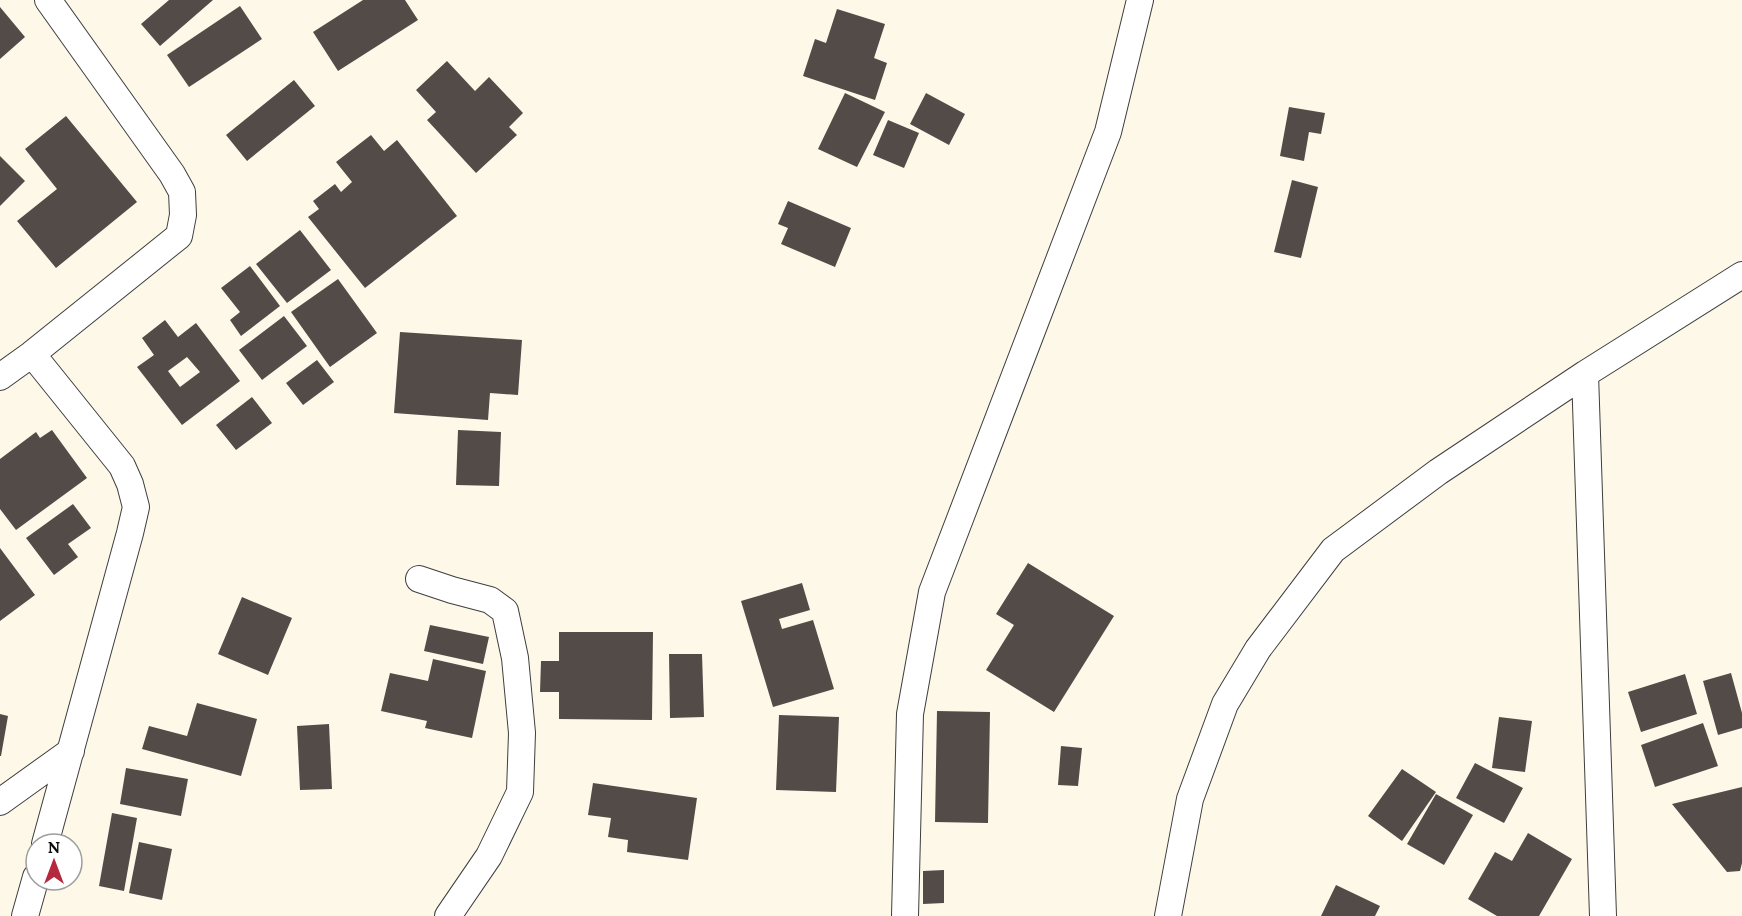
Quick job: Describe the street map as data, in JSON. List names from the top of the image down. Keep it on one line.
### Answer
{"north":"top"}
